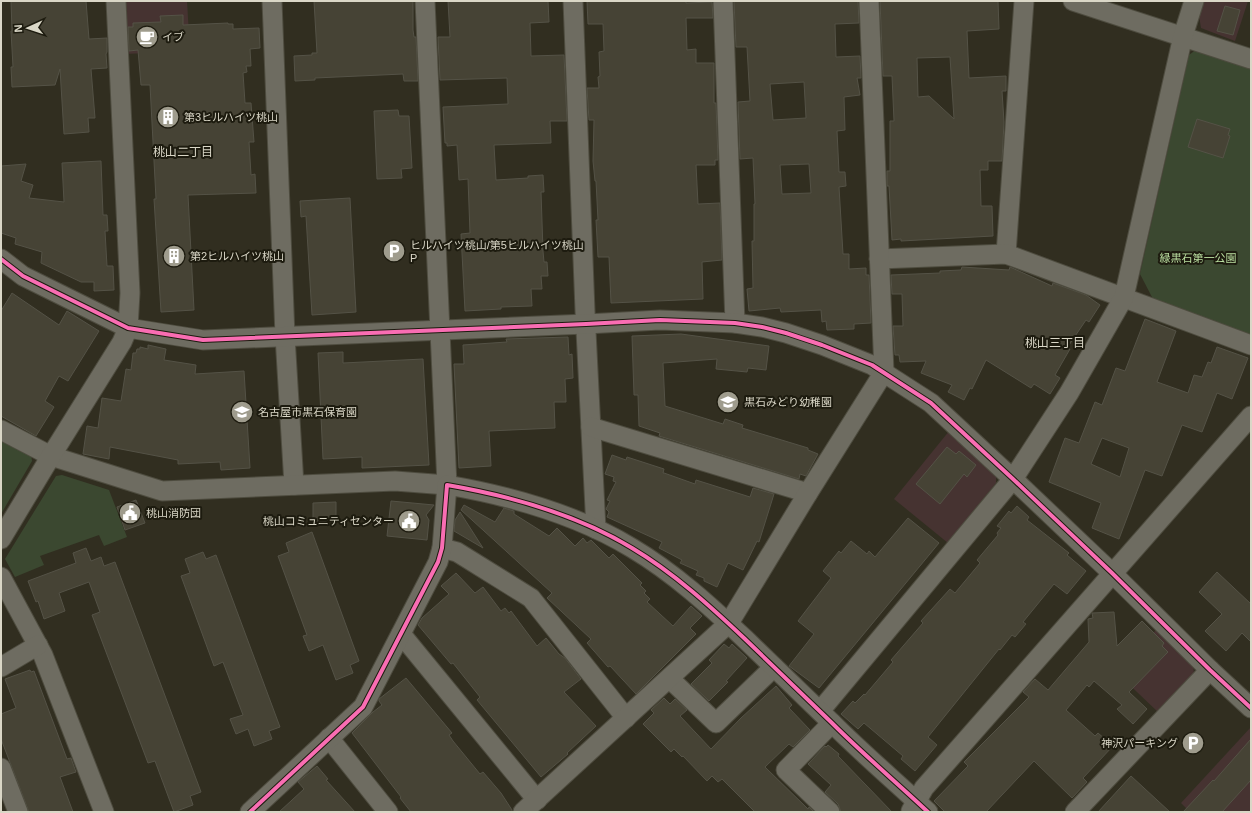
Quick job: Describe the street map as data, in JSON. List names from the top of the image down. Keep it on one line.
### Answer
{"districts":["桃山二丁目","桃山三丁目"],"parks":["緑黒石第一公園"],"places":{"cafe":["イブ"],"building":["第3ヒルハイツ桃山","第2ヒルハイツ桃山"],"parking":["ヒルハイツ桃山/第5ヒルハイツ桃山 P","神沢パーキング"],"school or university":["黒石みどり幼稚園","名古屋市黒石保育園"],"public building":["桃山消防団","桃山コミュニティセンター"]},"north":"left"}
